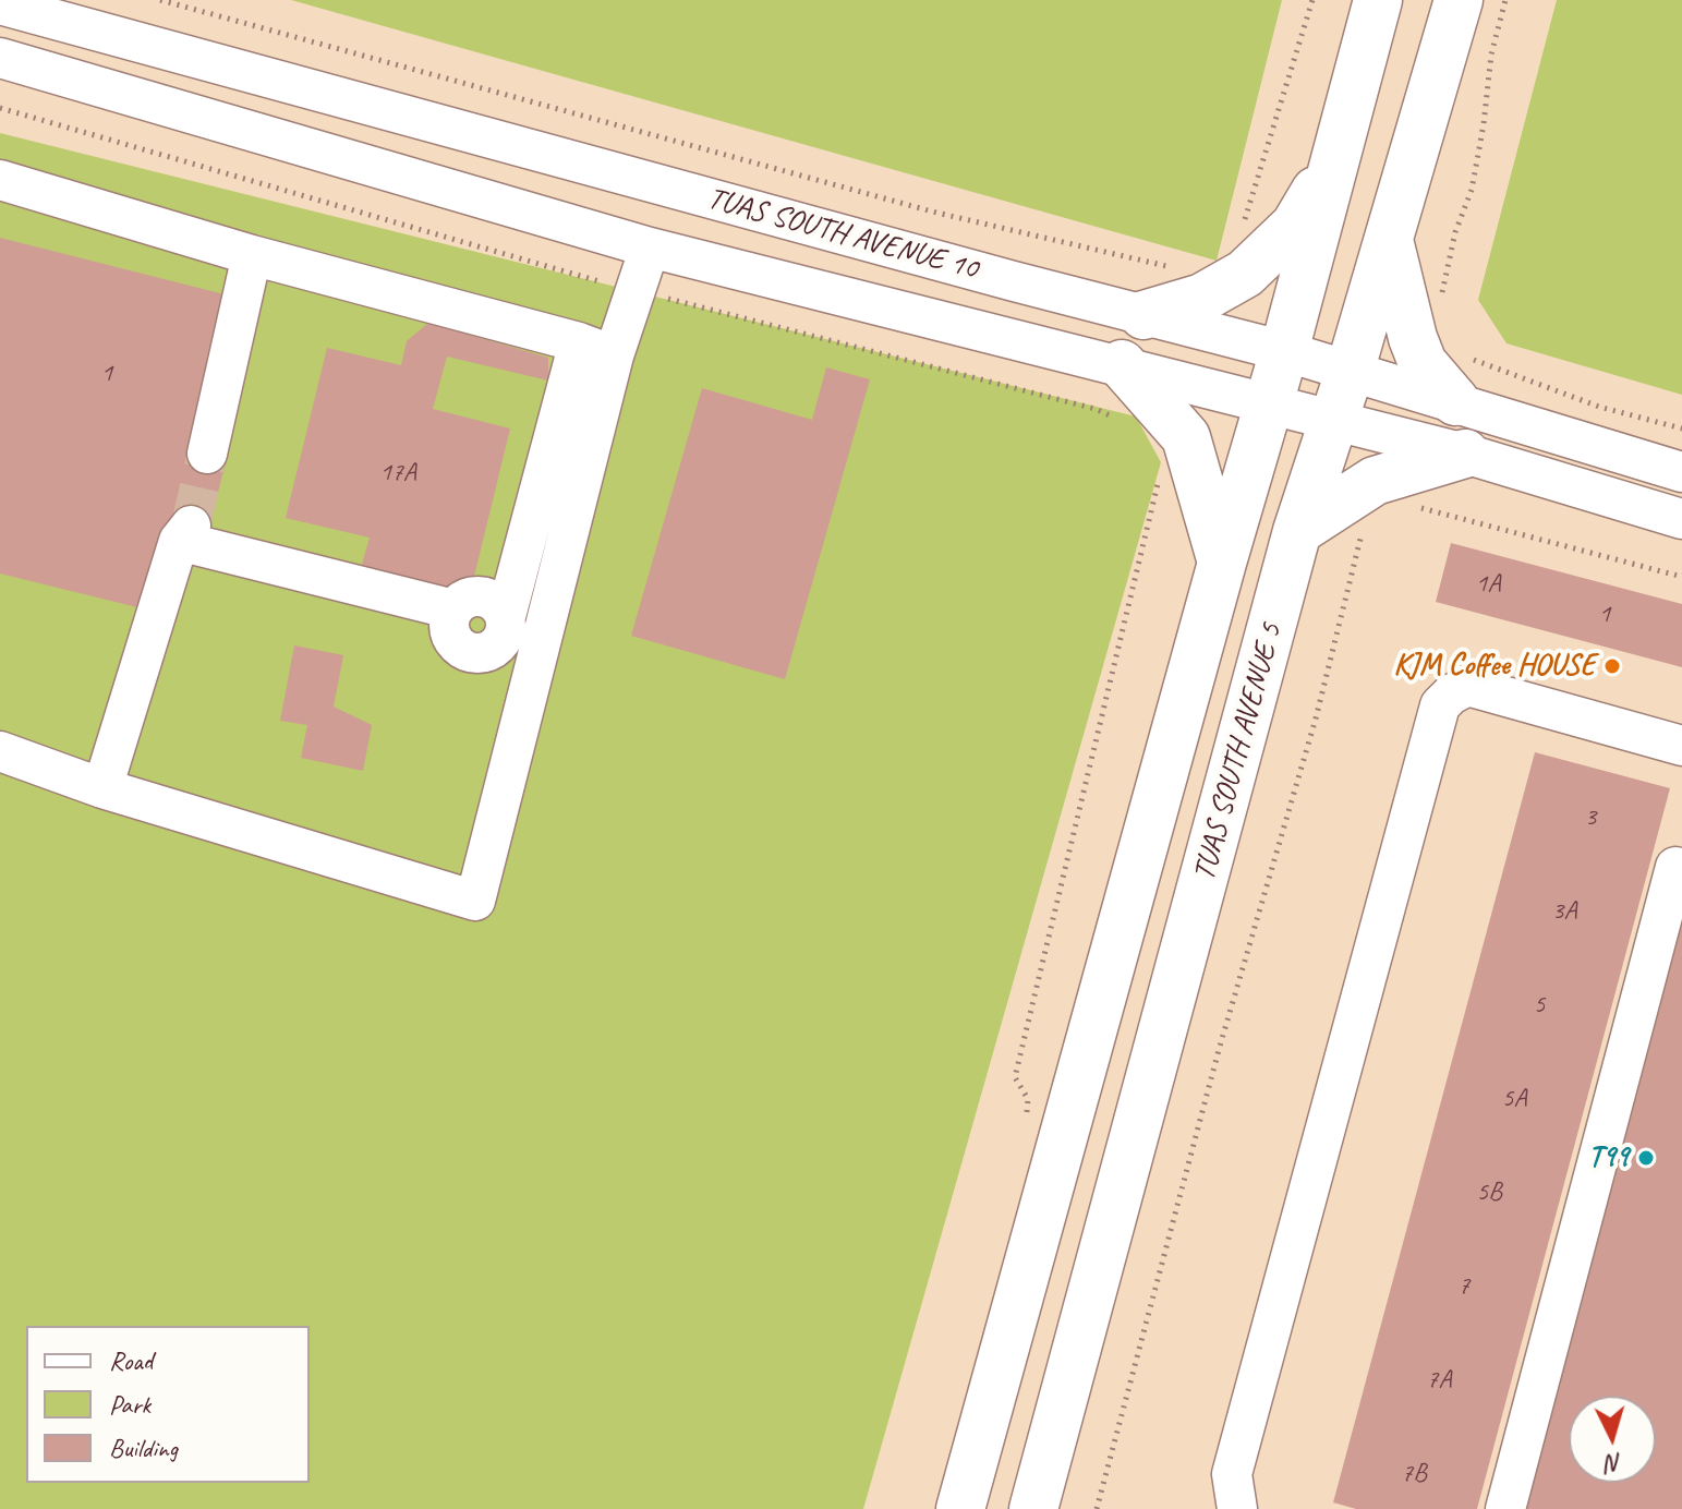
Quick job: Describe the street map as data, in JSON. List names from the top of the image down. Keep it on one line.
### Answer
{"streets":{"main road":["TUAS SOUTH AVENUE 5"],"street":["TUAS SOUTH AVENUE 10"]},"crossings":[["TUAS SOUTH AVENUE 10","TUAS SOUTH AVENUE 5"]],"places":["KJM Coffee HOUSE","T99"],"house_numbers":["1","17A","1A","1","3","3A","5","5A","5B","7","7A","7B"],"legend":["Road","Park","Building"],"north":"bottom"}
